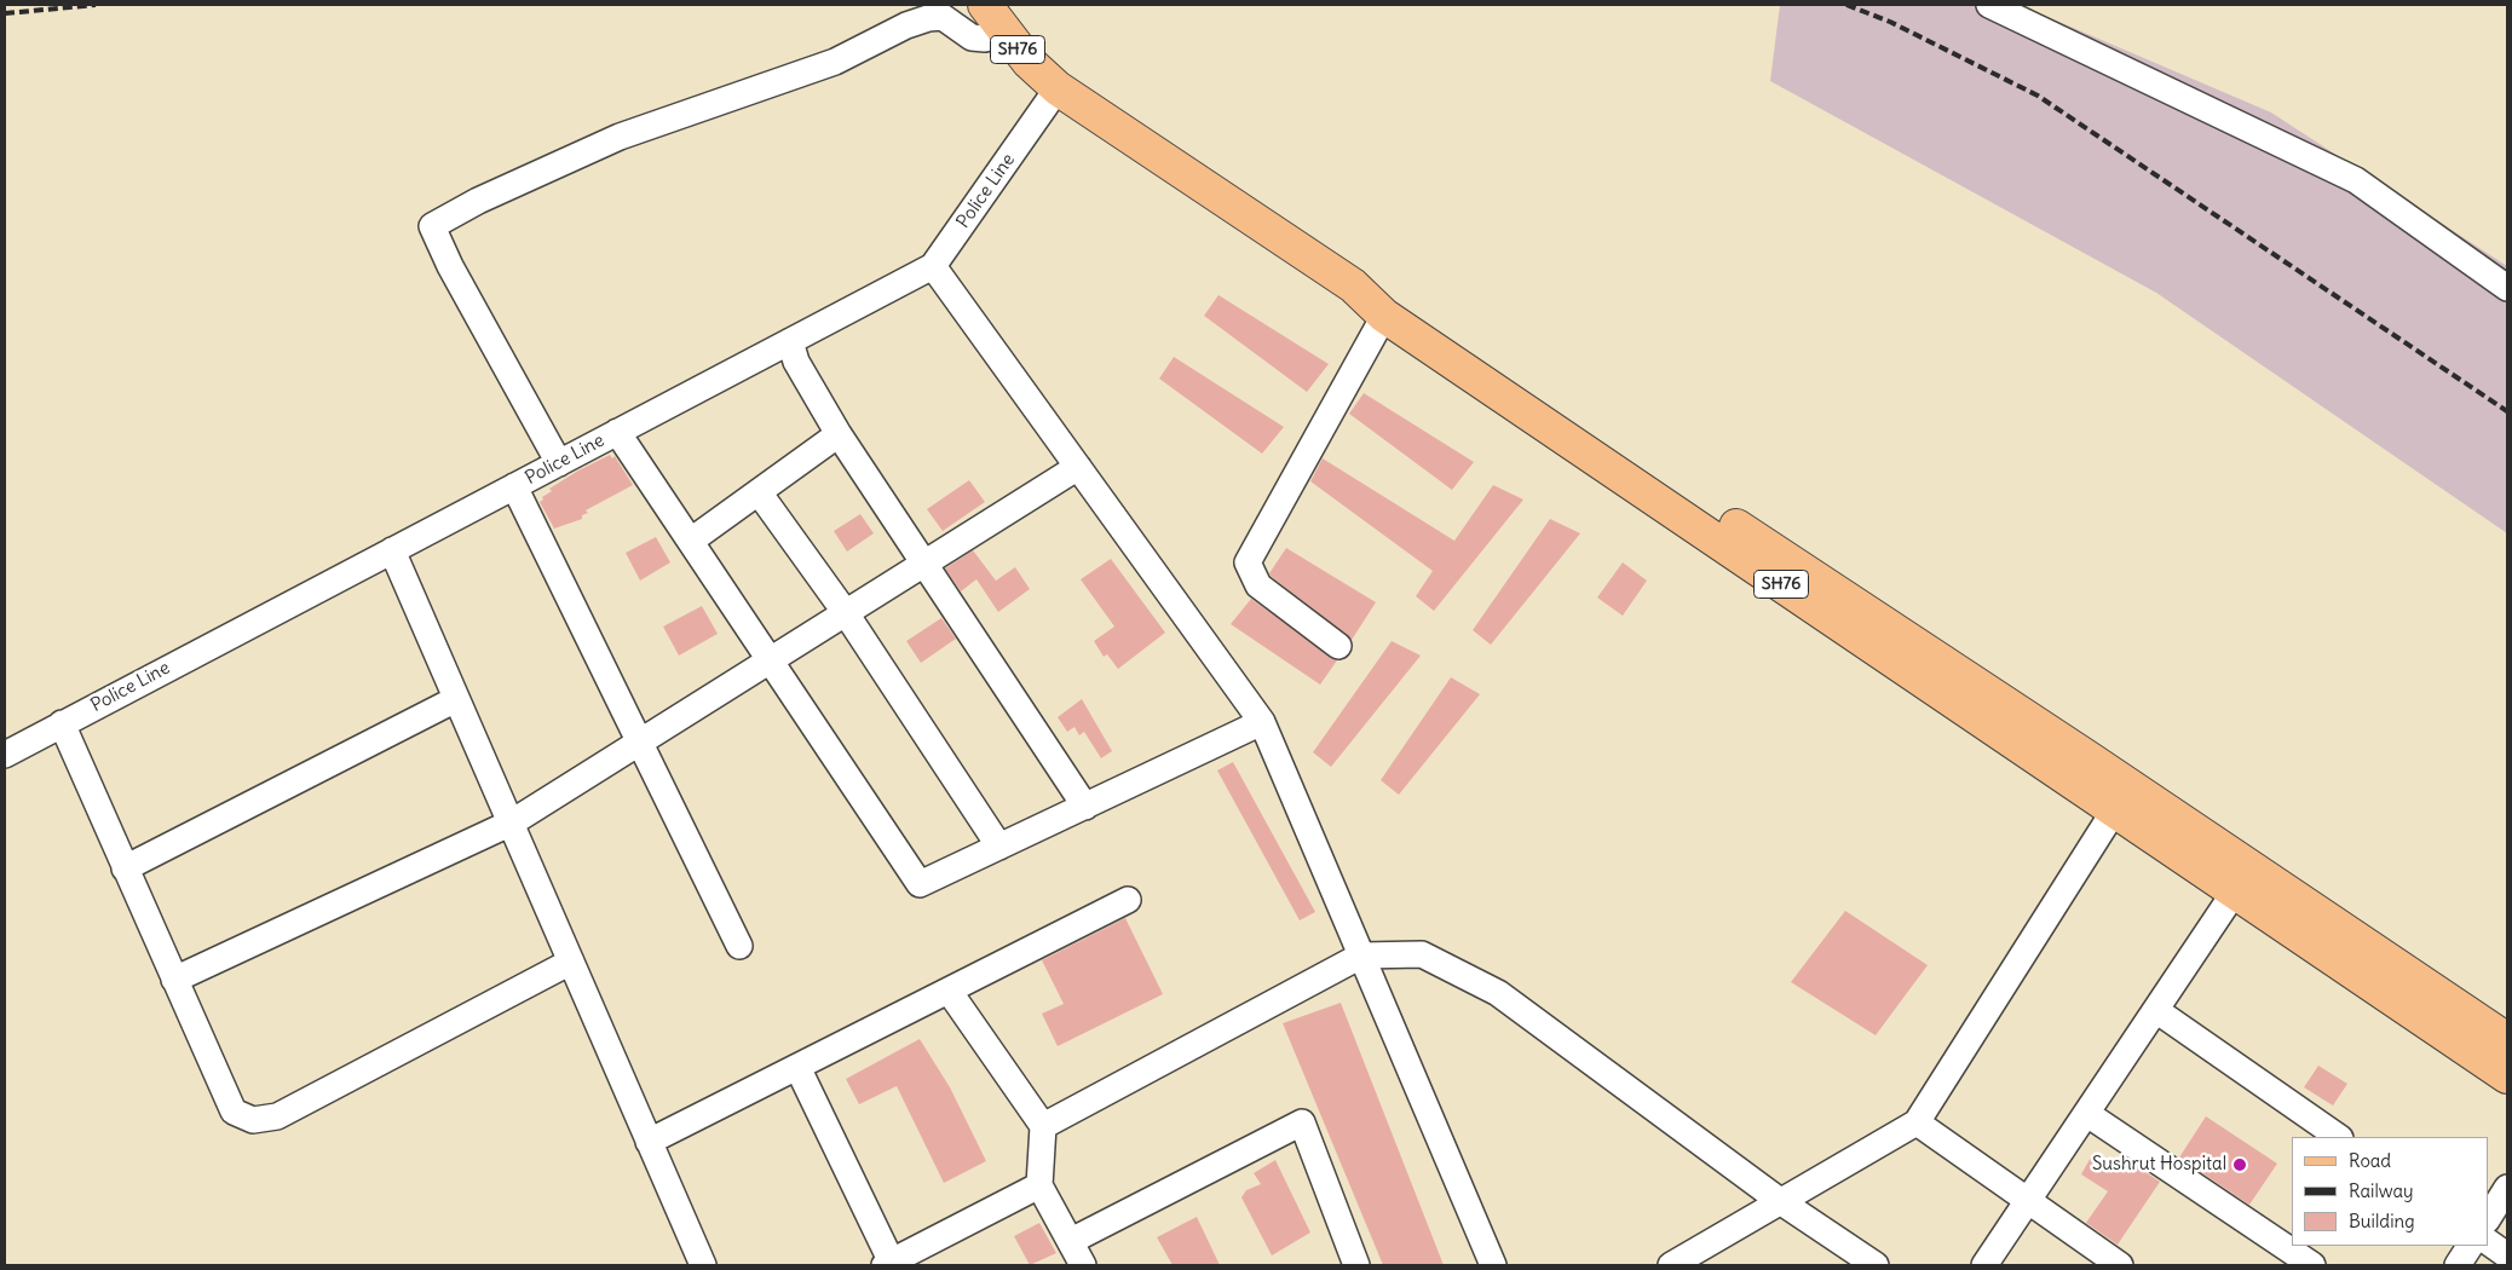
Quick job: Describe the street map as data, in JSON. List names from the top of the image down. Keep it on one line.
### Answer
{"streets":{"main road":["SH76"],"street":["Police Line"]},"crossings":[["SH76","Police Line"]],"places":["Sushrut Hospital"],"legend":["Road","Railway","Building"]}
